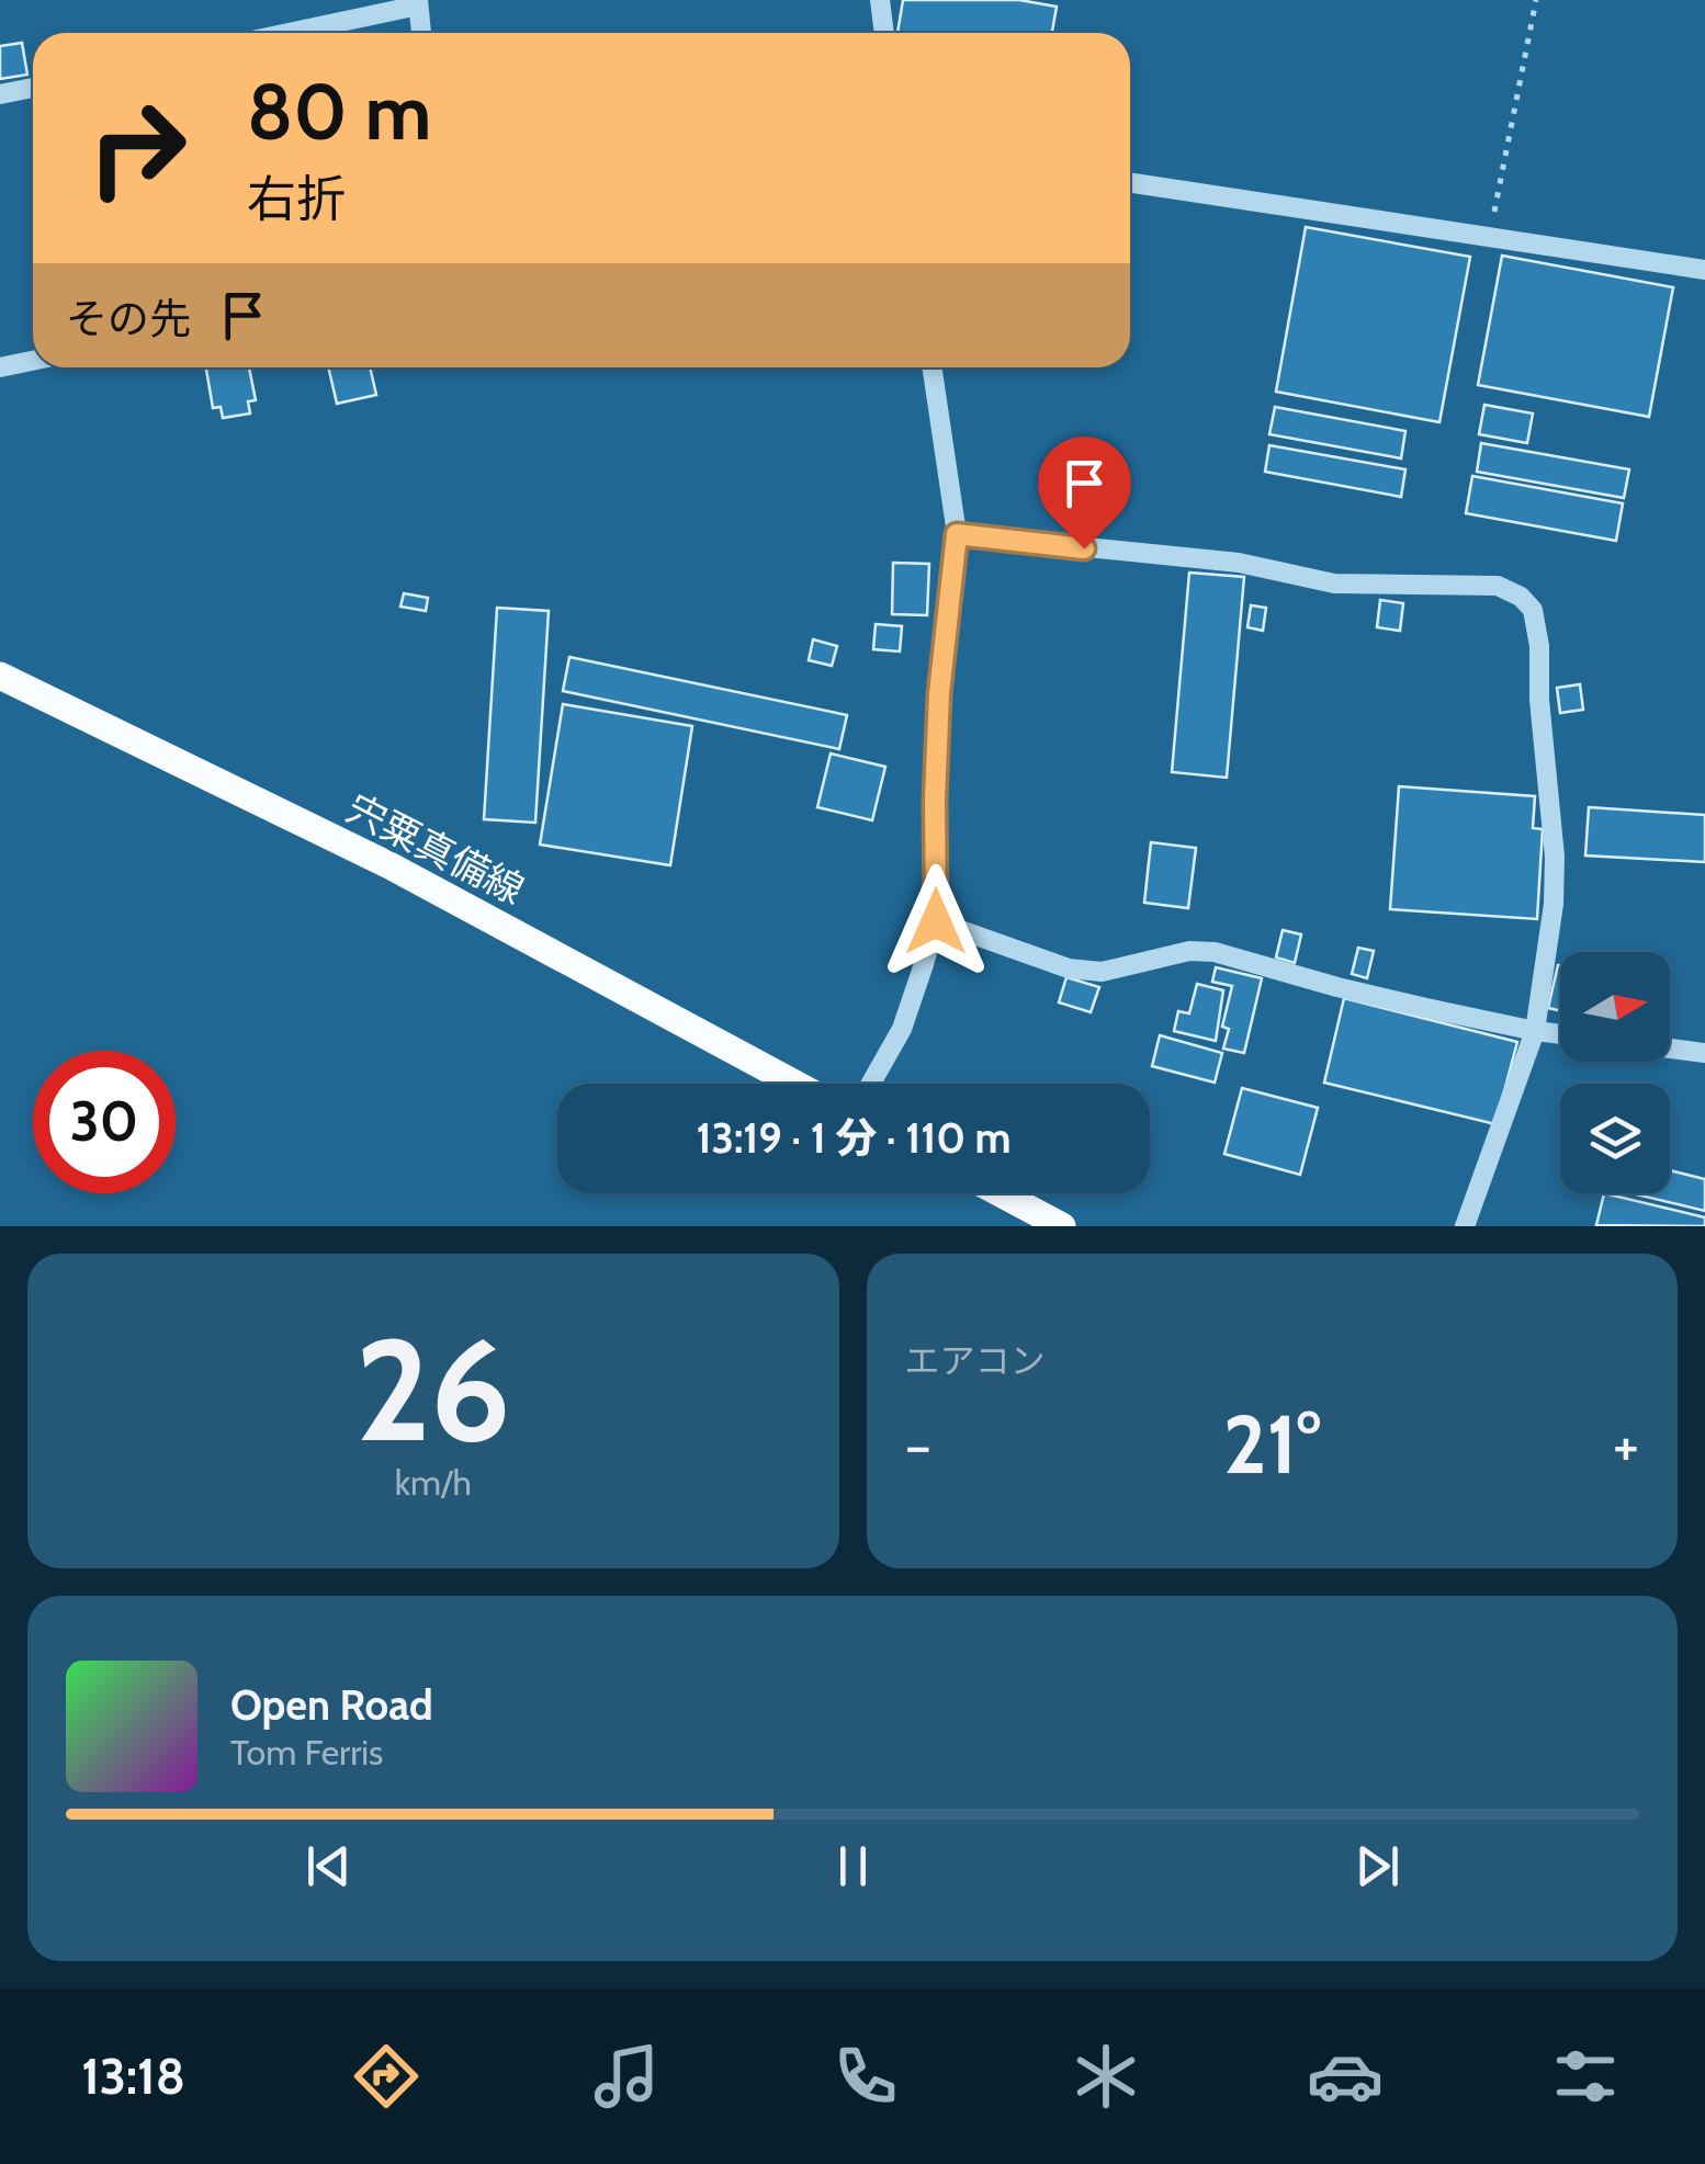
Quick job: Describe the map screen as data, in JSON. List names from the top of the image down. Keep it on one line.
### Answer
{"streets":{"main road":["宍粟真備線"]},"north":"right","page":{"turn":["80 m","右折"],"then":"その先","limit":"30","trip":"13:19 · 1 分 · 110 m","tile":[["26","km/h"],"エアコン"],"heat":["−","21°","+"],"song":["Open Road","Tom Ferris"],"tabs":"13:18"}}
